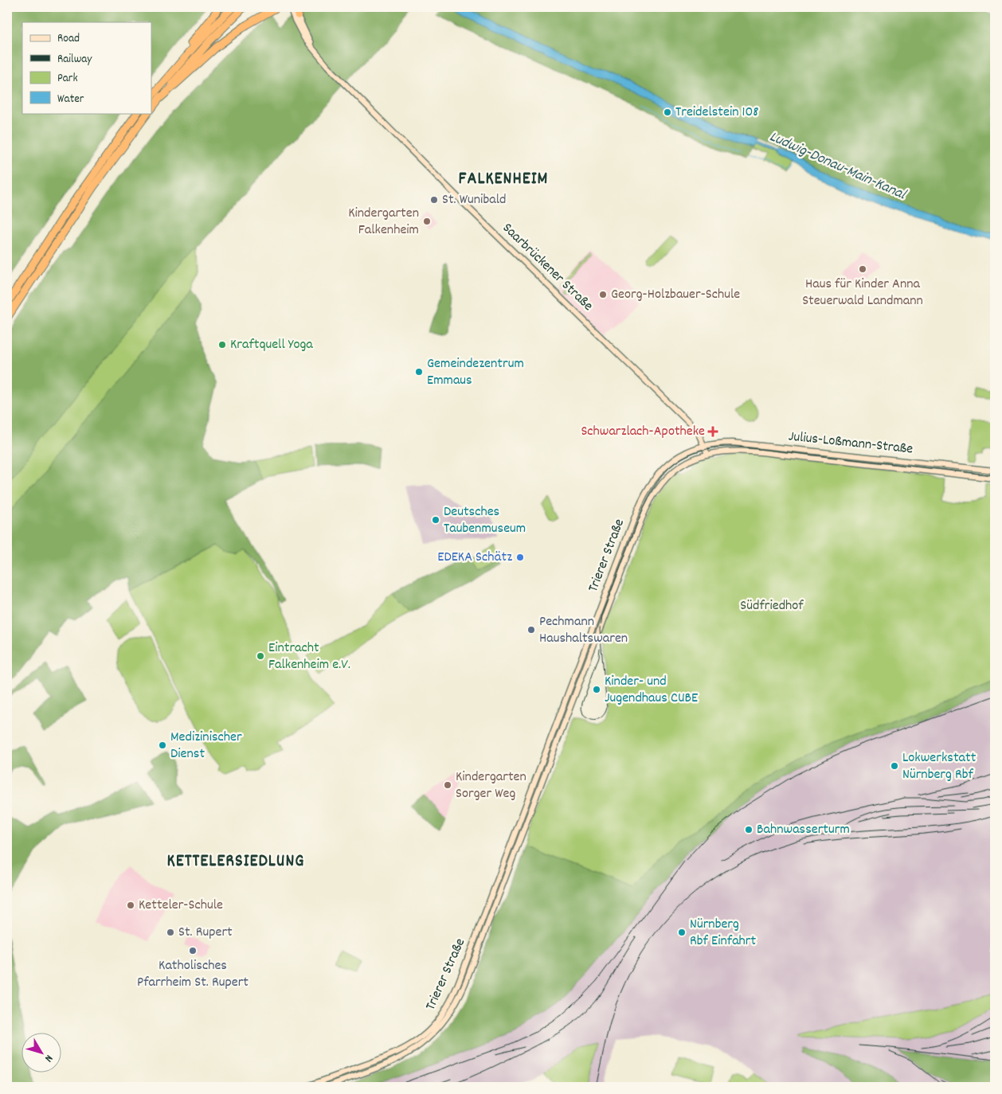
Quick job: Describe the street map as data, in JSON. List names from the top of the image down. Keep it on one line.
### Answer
{"streets":{"main road":["Saarbrückener Straße","Julius-Loßmann-Straße","Trierer Straße"]},"crossings":[["Saarbrückener Straße","Julius-Loßmann-Straße"],["Saarbrückener Straße","Trierer Straße"],["Julius-Loßmann-Straße","Trierer Straße"]],"districts":["FALKENHEIM","KETTELERSIEDLUNG"],"water":["Ludwig-Donau-Main-Kanal"],"parks":["Südfriedhof"],"places":{"other":["Treidelstein 108","St. Wunibald","Kindergarten Falkenheim","Haus für Kinder Anna Steuerwald Landmann","Georg-Holzbauer-Schule","Kraftquell Yoga","Gemeindezentrum Emmaus","Deutsches Taubenmuseum","EDEKA Schätz","Pechmann Haushaltswaren","Eintracht Falkenheim e.V.","Kinder- und Jugendhaus CUBE","Medizinischer Dienst","Lokwerkstatt Nürnberg Rbf","Kindergarten Sorger Weg","Bahnwasserturm","Ketteler-Schule","St. Rupert","Nürnberg Rbf Einfahrt","Katholisches Pfarrheim St. Rupert"],"health":["Schwarzlach-Apotheke"]},"legend":["Road","Railway","Park","Water"],"north":"bottom right"}
